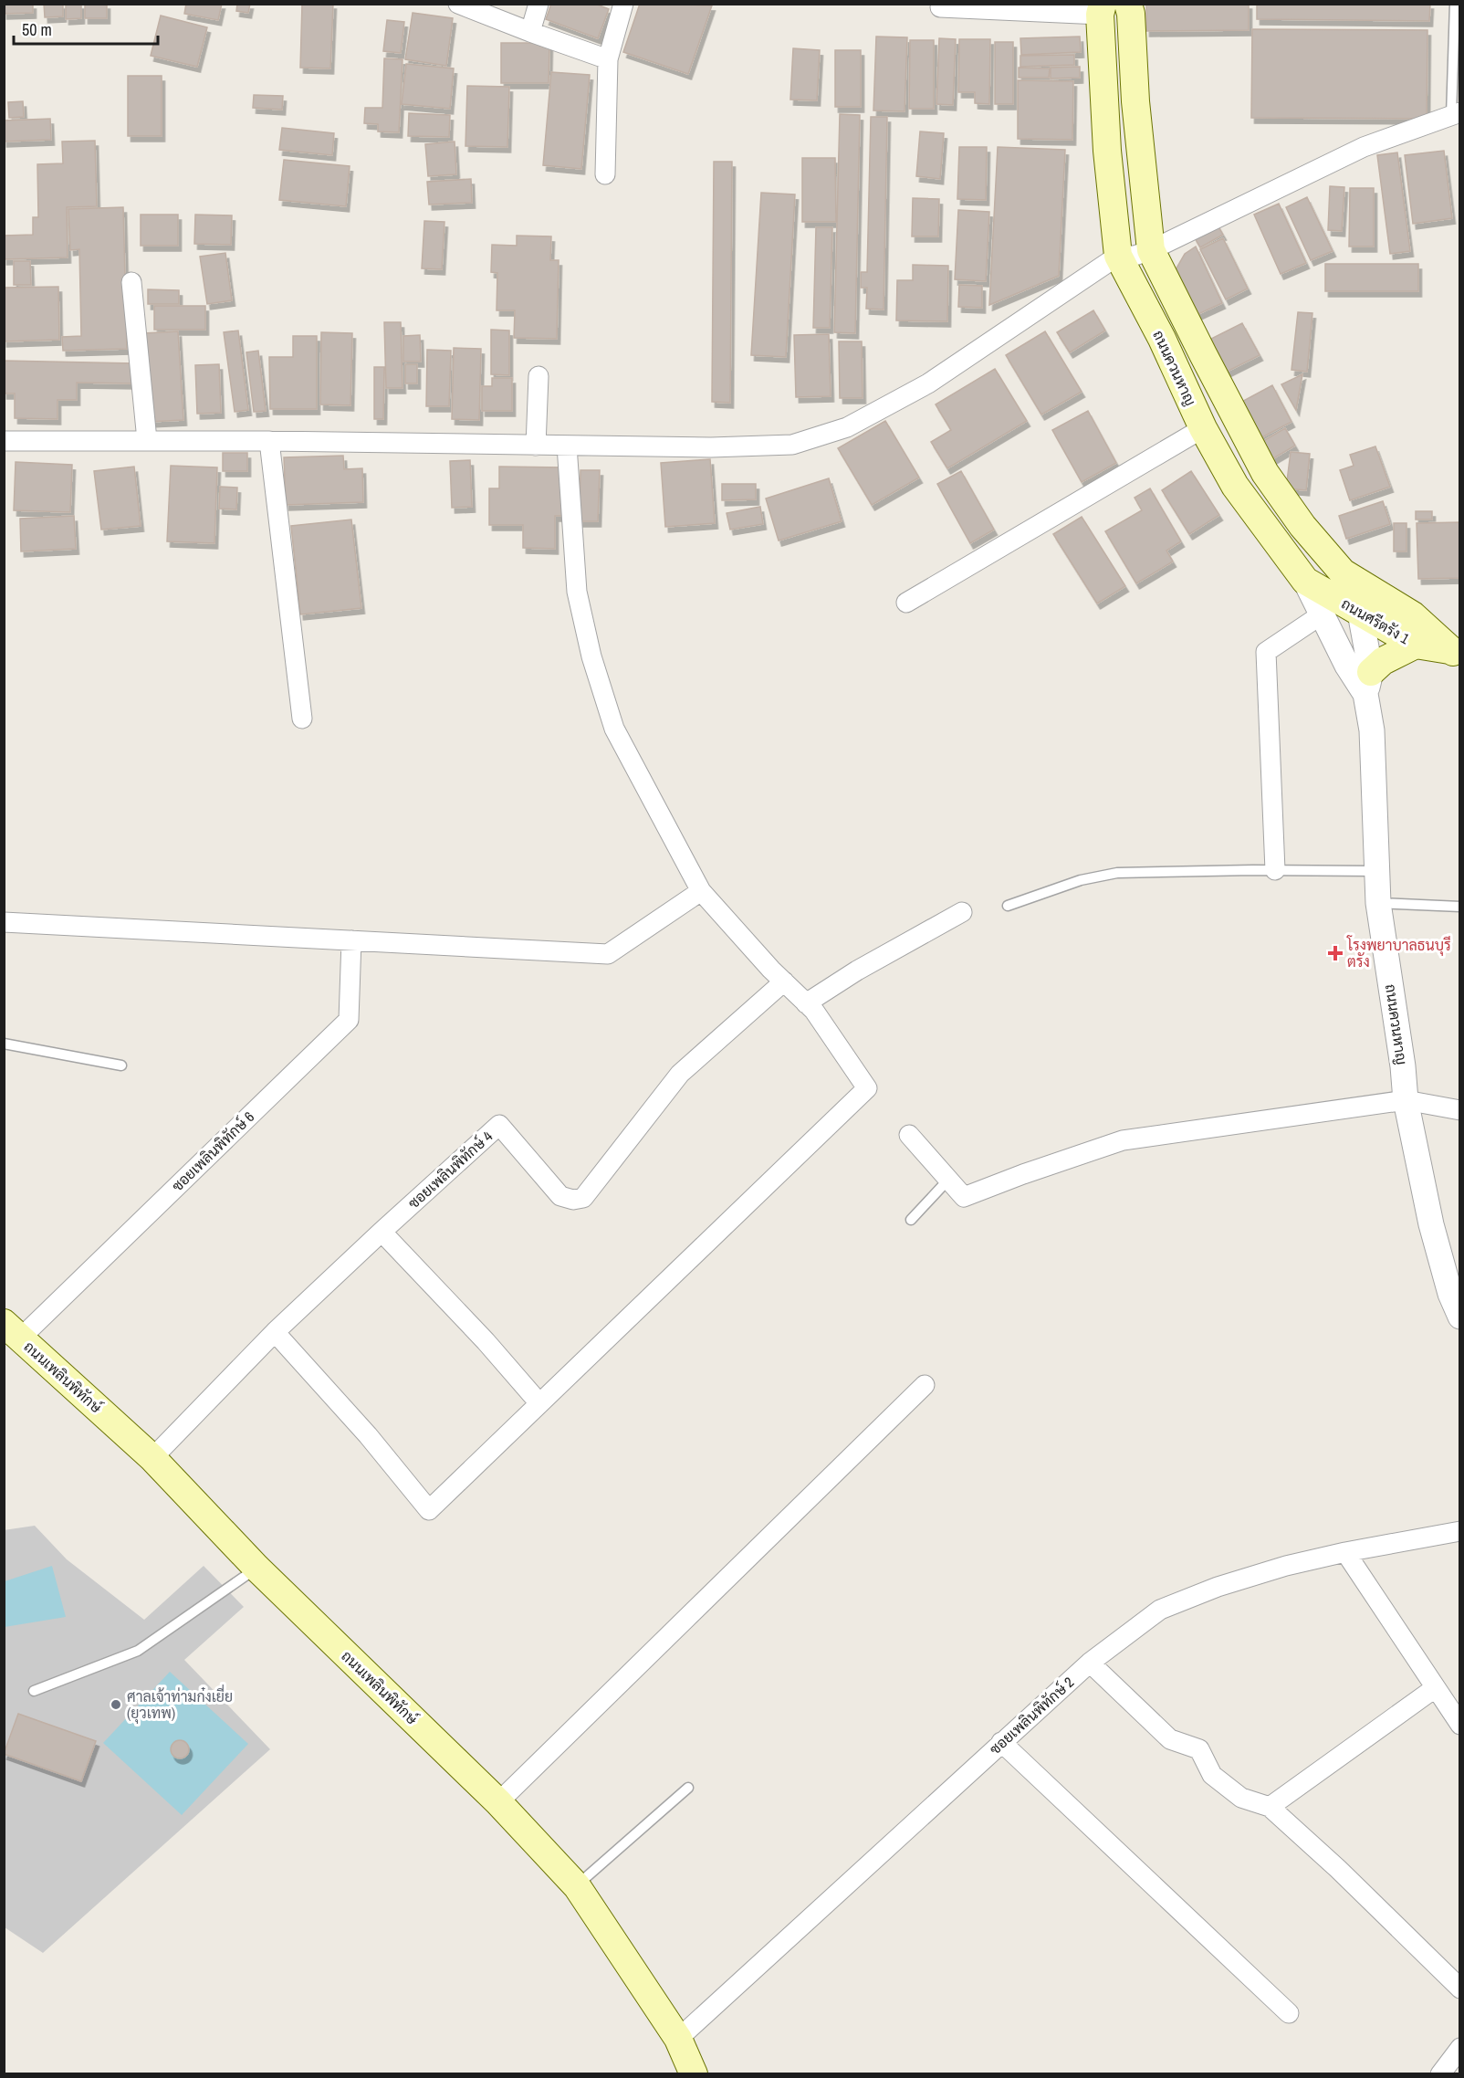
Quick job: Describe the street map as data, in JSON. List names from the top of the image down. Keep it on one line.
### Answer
{"streets":{"main road":["ถนนควนหาญ","ถนนศรีตรัง 1","ถนนเพลินพิทักษ์"],"street":["ซอยเพลินพิทักษ์ 6","ซอยเพลินพิทักษ์ 4","ซอยเพลินพิทักษ์ 2"]},"crossings":[["ถนนควนหาญ","ถนนศรีตรัง 1"],["ซอยเพลินพิทักษ์ 6","ถนนเพลินพิทักษ์"],["ซอยเพลินพิทักษ์ 4","ถนนเพลินพิทักษ์"],["ถนนเพลินพิทักษ์","ซอยเพลินพิทักษ์ 2"]],"places":{"health":["โรงพยาบาลธนบุรี ตรัง"],"other":["ศาลเจ้าท่ามก๋งเยี่ย (ยุวเทพ)"]},"scale_bar":"50 m"}
